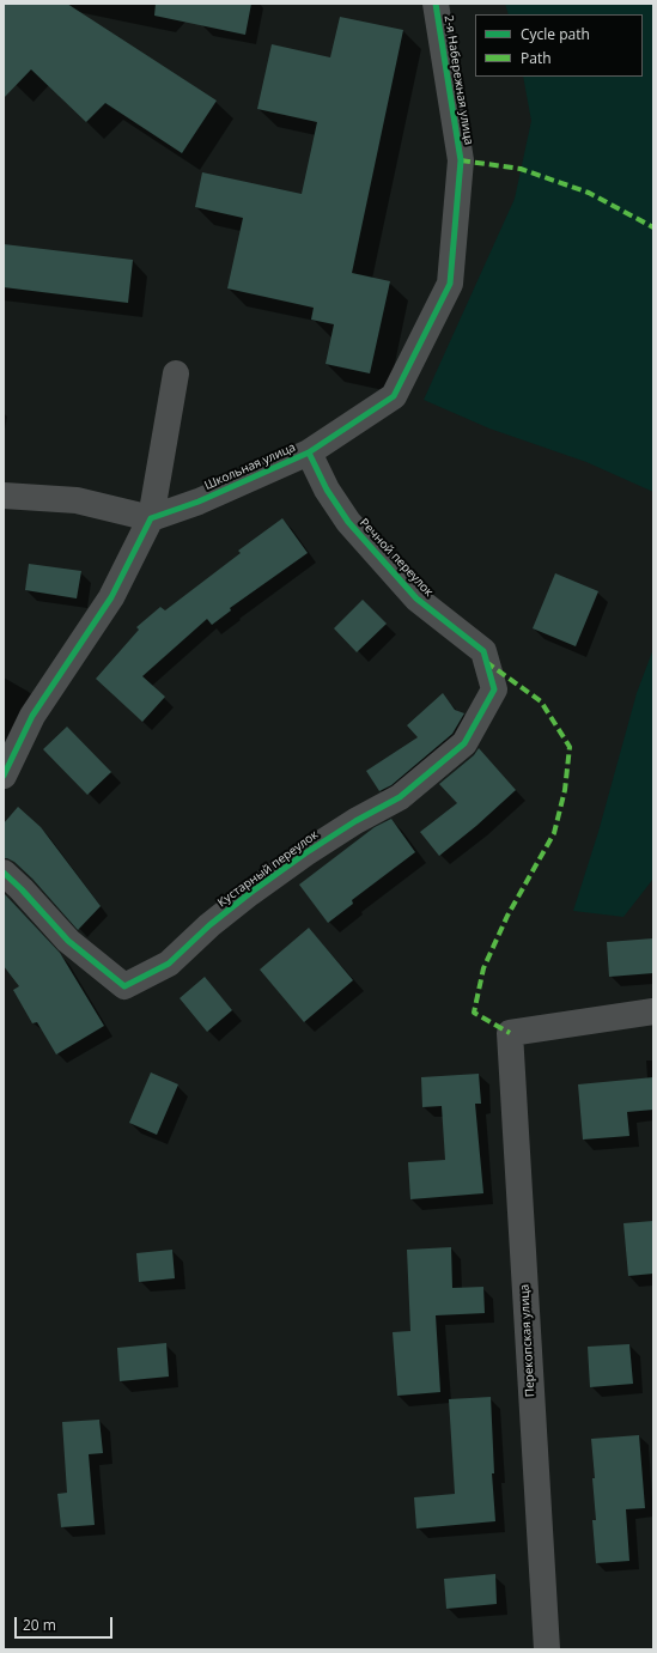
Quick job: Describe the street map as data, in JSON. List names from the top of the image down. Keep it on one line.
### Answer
{"streets":{"street":["2-я Набережная улица","Школьная улица","Речной переулок","Кустарный переулок","Перекопская улица"]},"crossings":[["2-я Набережная улица","Школьная улица"],["Школьная улица","Речной переулок"],["Речной переулок","Кустарный переулок"]],"legend":["Cycle path","Path"],"scale_bar":"20 m"}
